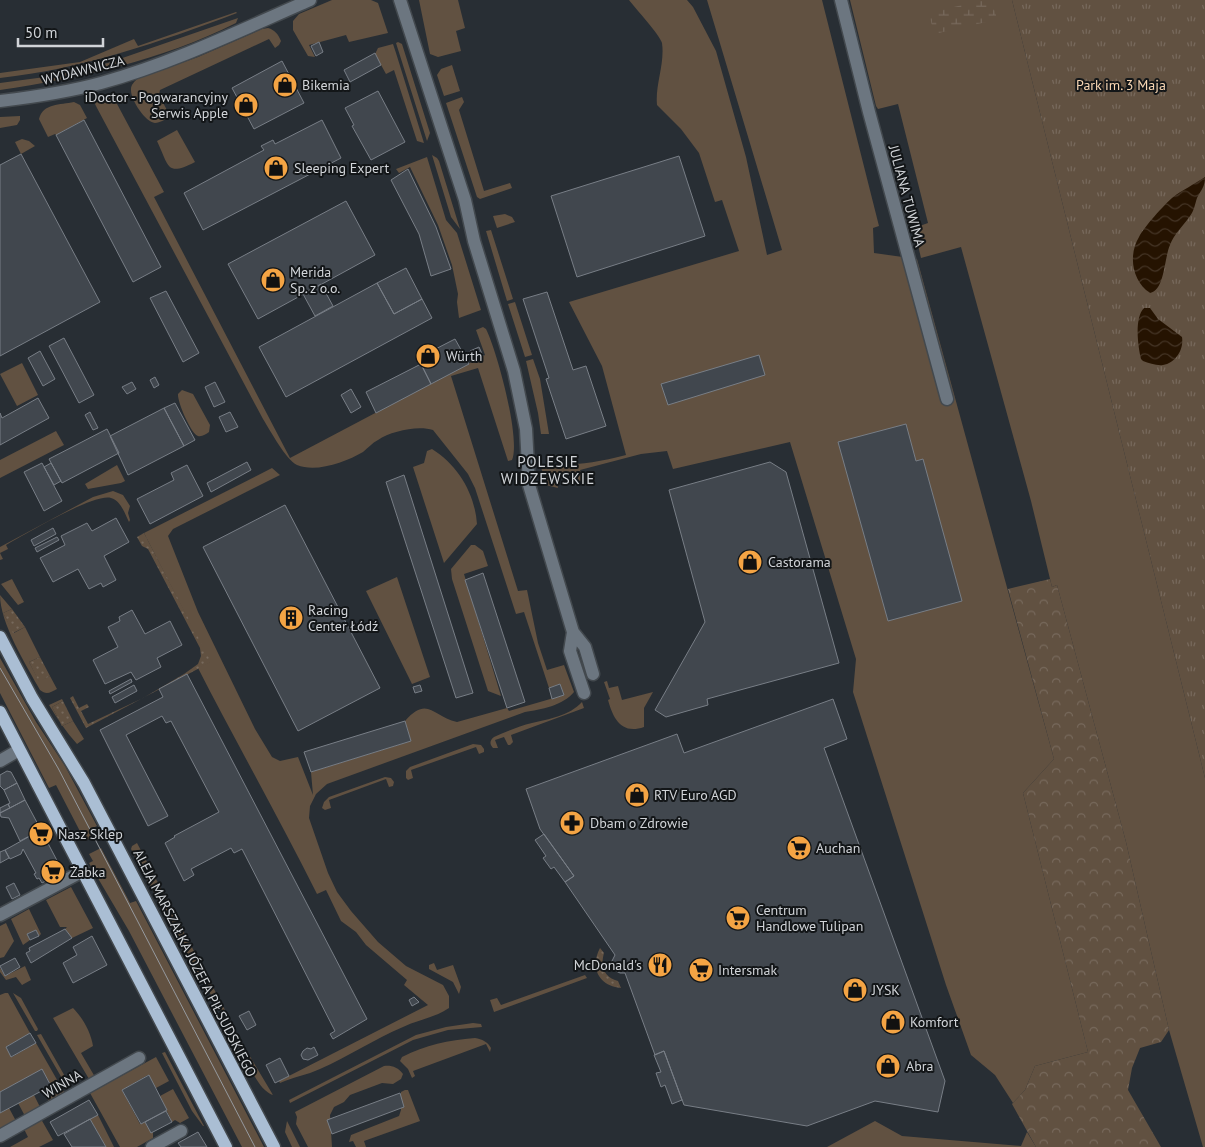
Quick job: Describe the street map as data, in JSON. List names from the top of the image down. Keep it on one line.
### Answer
{"streets":{"main road":["ALEJA MARSZAŁKA JÓZEFA PIŁSUDSKIEGO"],"street":["WYDAWNICZA","JULIANA TUWIMA","WINNA"]},"districts":["POLESIE WIDZEWSKIE"],"parks":["Park im. 3 Maja"],"places":{"shop":["Bikemia","iDoctor - Pogwarancyjny Serwis Apple","Sleeping Expert","Merida Sp. z o.o.","Würth","Castorama","RTV Euro AGD","JYSK","Komfort","Abra"],"building":["Racing Center Łódź"],"pharmacy":["Dbam o Zdrowie"],"supermarket":["Nasz Sklep","Auchan","Żabka","Centrum Handlowe Tulipan","Intersmak"],"restaurant":["McDonald's"]},"scale_bar":"50 m"}
